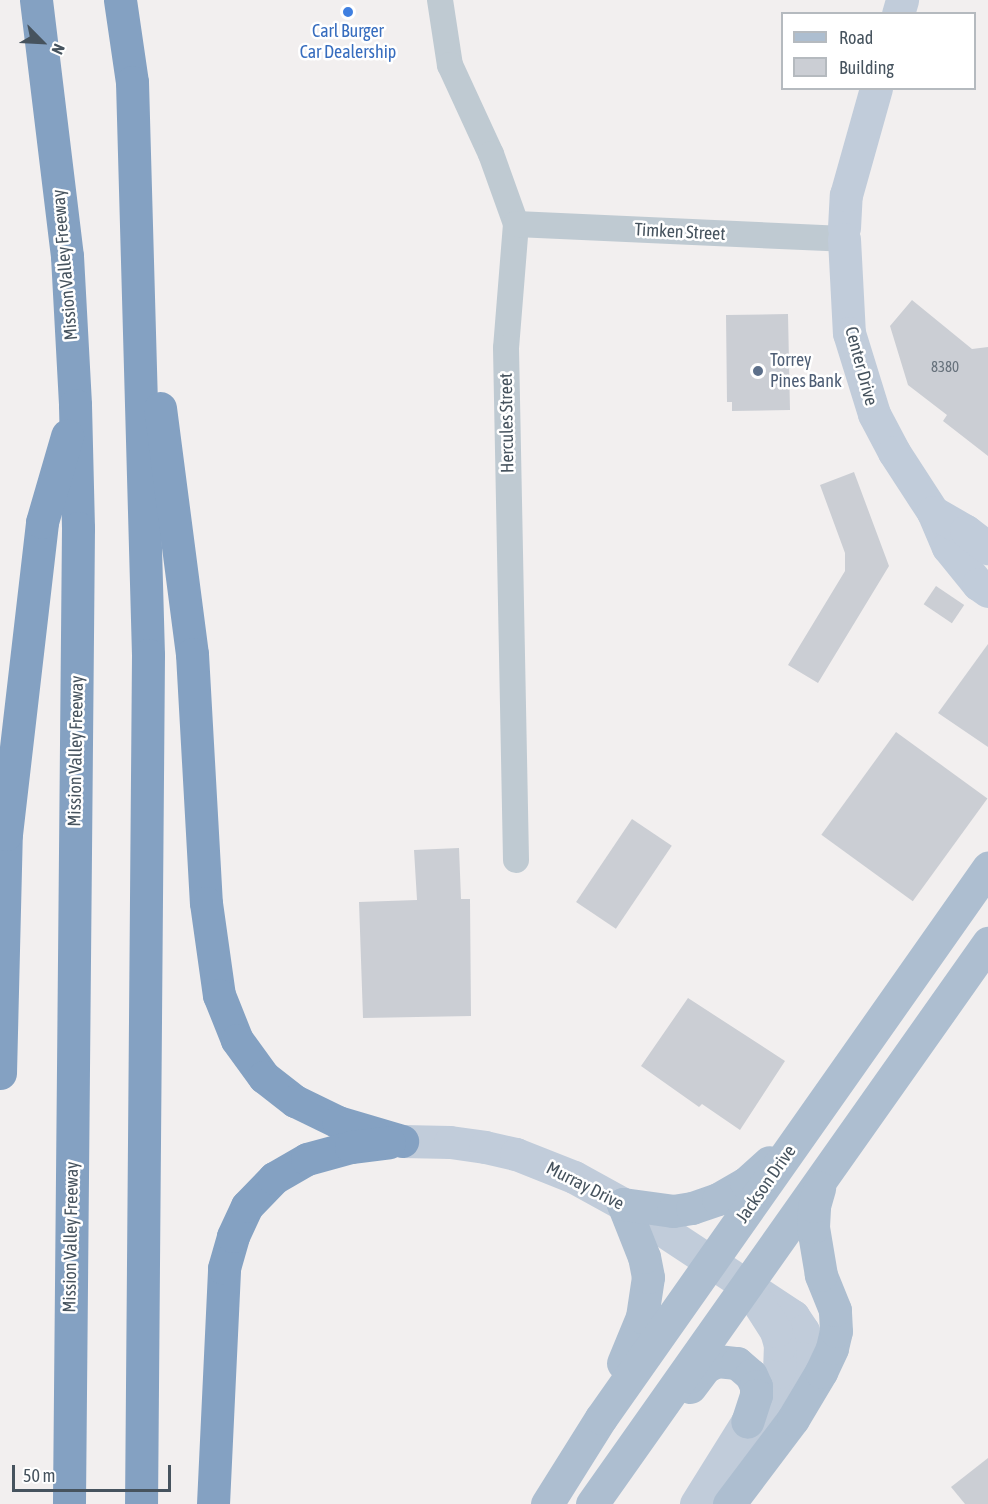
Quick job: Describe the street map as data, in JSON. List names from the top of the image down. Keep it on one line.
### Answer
{"streets":{"highway":["Mission Valley Freeway"],"main road":["Center Drive","Jackson Drive","Murray Drive"],"street":["Timken Street","Hercules Street"]},"crossings":[["Timken Street","Center Drive"],["Timken Street","Hercules Street"],["Jackson Drive","Murray Drive"]],"places":["Carl Burger Car Dealership","Torrey Pines Bank"],"house_numbers":["8380"],"legend":["Road","Building"],"scale_bar":"50 m","north":"bottom right"}
